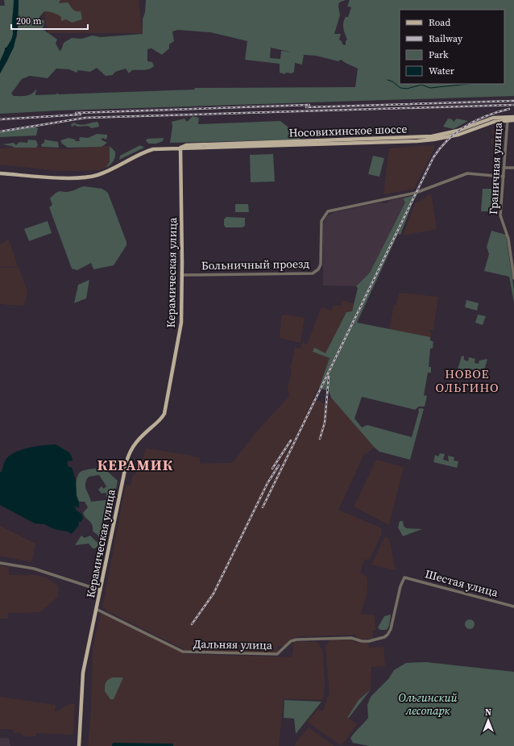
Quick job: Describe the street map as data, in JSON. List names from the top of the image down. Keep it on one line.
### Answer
{"streets":{"main road":["Носовихинское шоссе","Керамическая улица"],"street":["Граничная улица","Больничный проезд","Шестая улица","Дальняя улица"]},"crossings":[["Носовихинское шоссе","Граничная улица"],["Носовихинское шоссе","Керамическая улица"],["Граничная улица","Больничный проезд"],["Больничный проезд","Керамическая улица"],["Керамическая улица","Дальняя улица"],["Шестая улица","Дальняя улица"]],"districts":["НОВОЕ ОЛЬГИНО","КЕРАМИК"],"parks":["Ольгинский лесопарк"],"legend":["Road","Railway","Park","Water"],"scale_bar":"200 m","north":"top"}
